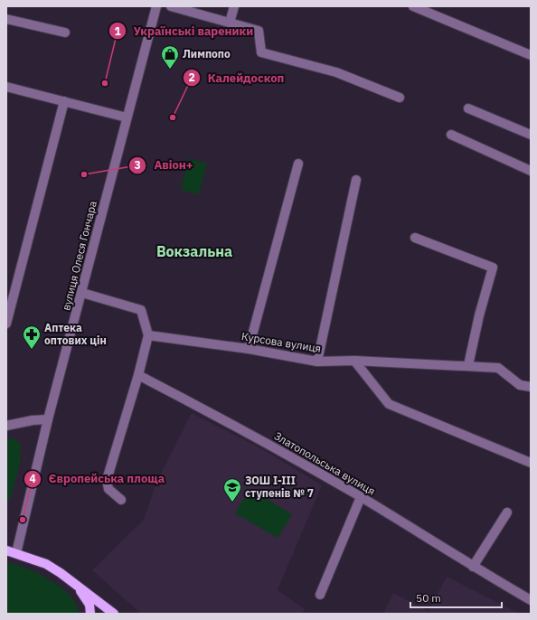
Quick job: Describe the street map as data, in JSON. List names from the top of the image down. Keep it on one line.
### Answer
{"streets":{"street":["вулиця Олеся Гончара","Курсова вулиця","Златопольська вулиця"]},"districts":["Вокзальна"],"places":{"shop":["Лимпопо"],"other":["Українські вареники","Калейдоскоп","Авіон+","Європейська площа"],"pharmacy":["Аптека оптових цін"],"school or university":["ЗОШ І-ІІІ ступенів № 7"]},"scale_bar":"50 m"}
